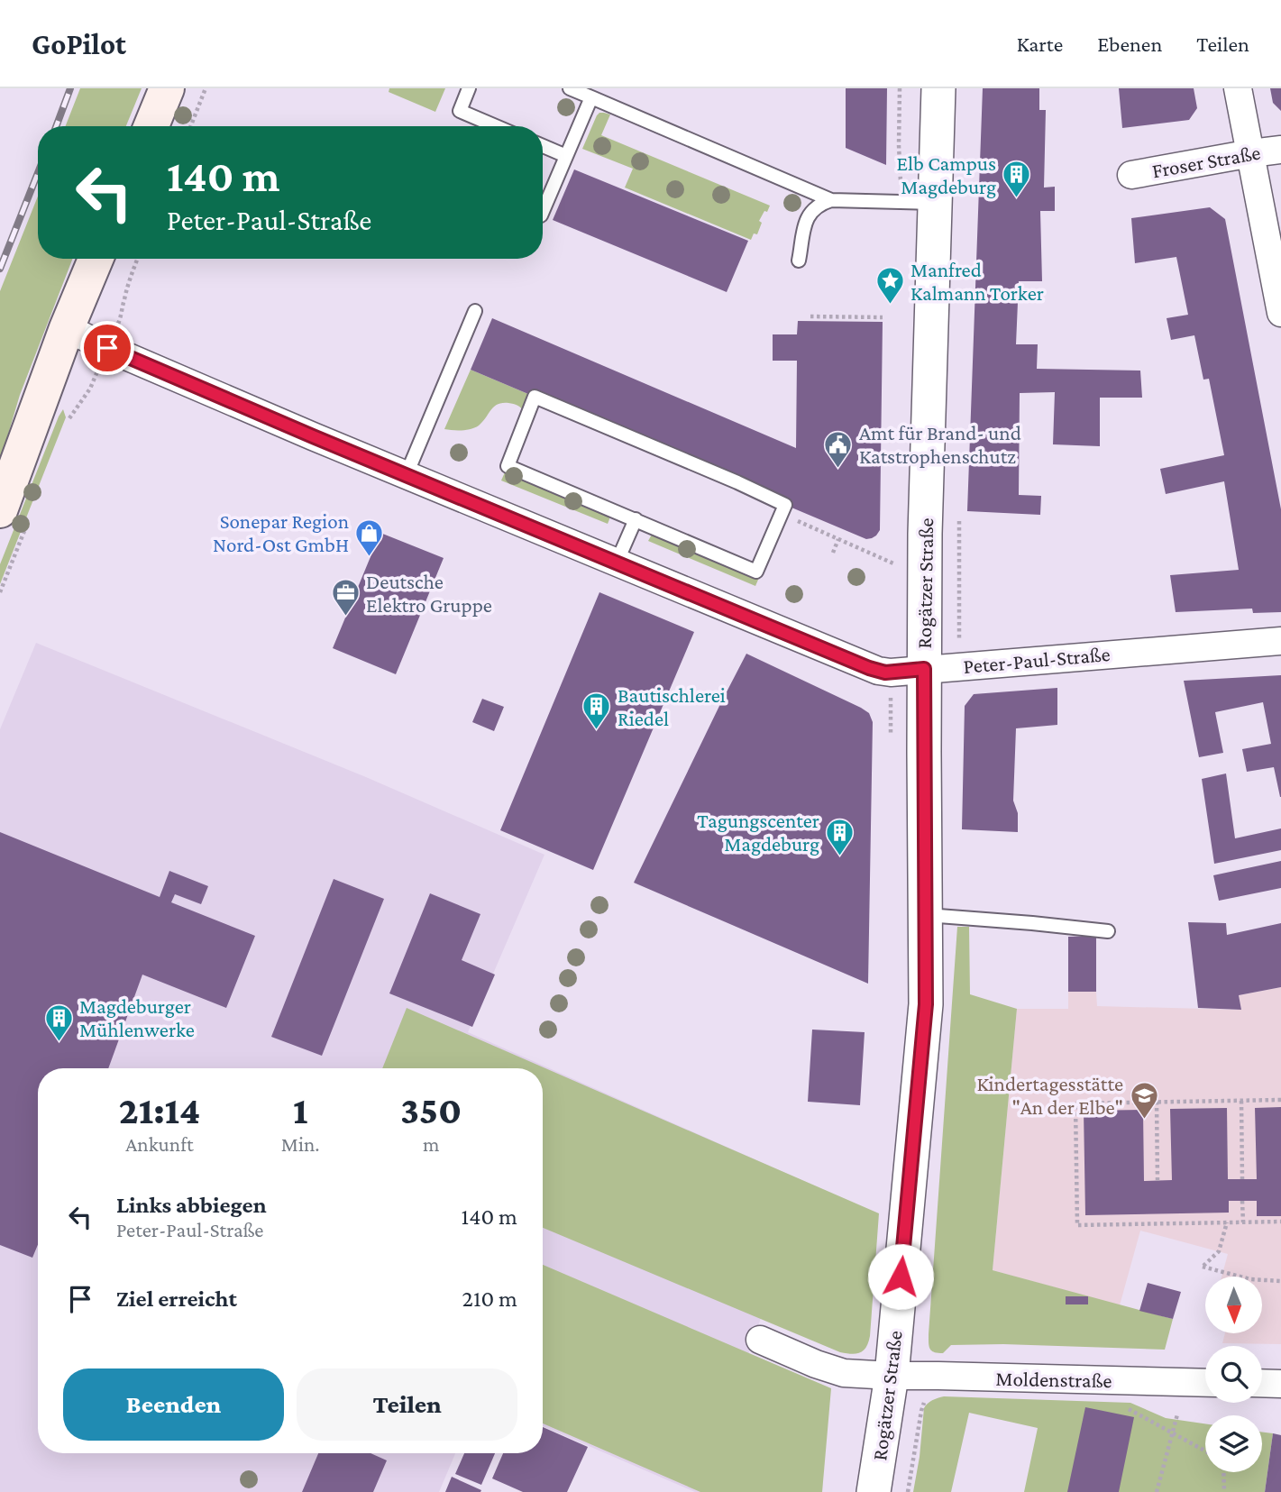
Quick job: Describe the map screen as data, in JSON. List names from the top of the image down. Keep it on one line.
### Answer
{"streets":{"street":["Froser Straße","Rogätzer Straße","Peter-Paul-Straße","Moldenstraße"]},"crossings":[["Rogätzer Straße","Peter-Paul-Straße"],["Rogätzer Straße","Moldenstraße"]],"places":{"building":["Elb Campus Magdeburg","Bautischlerei Riedel","Tagungscenter Magdeburg","Magdeburger Mühlenwerke"],"place":["Manfred Kalmann Torker"],"public building":["Amt für Brand- und Katstrophenschutz"],"shop":["Sonepar Region Nord-Ost GmbH"],"office":["Deutsche Elektro Gruppe"],"school or university":["Kindertagesstätte \"An der Elbe\""]},"north":"bottom","page":{"header":"GoPilot","nav":["Karte","Ebenen","Teilen"],"turn":["140 m","Peter-Paul-Straße"],"eta":["21:14","Ankunft","1","Min.","350","m"],"list":[{"name":"Links abbiegen","note":"Peter-Paul-Straße","value":"140 m"},{"name":"Ziel erreicht","value":"210 m"}],"buttons":["Beenden","Teilen"]}}
